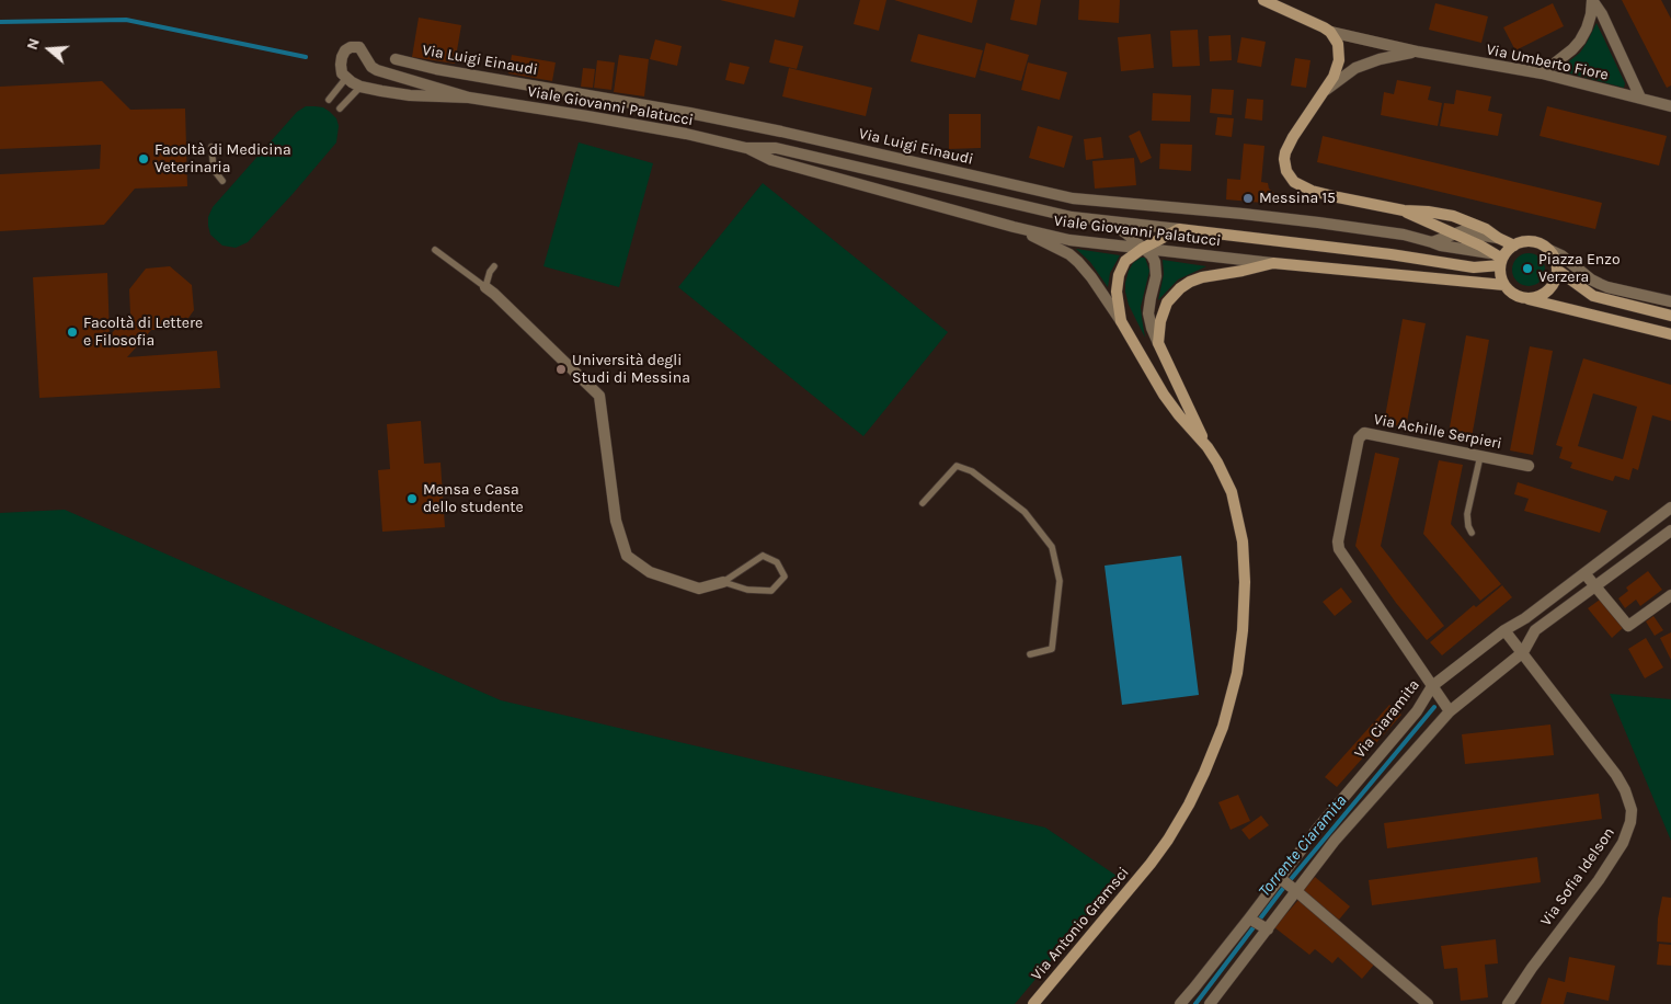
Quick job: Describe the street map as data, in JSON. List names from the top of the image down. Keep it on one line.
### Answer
{"streets":{"main road":["Viale Giovanni Palatucci","Via Antonio Gramsci"],"street":["Via Luigi Einaudi","Via Umberto Fiore","Via Achille Serpieri","Via Ciaramita","Via Sofia Idelson"]},"crossings":[["Via Achille Serpieri","Via Ciaramita"],["Via Ciaramita","Via Sofia Idelson"]],"water":["Torrente Ciaramita"],"places":["Facoltà di Medicina Veterinaria","Messina 15","Piazza Enzo Verzera","Facoltà di Lettere e Filosofia","Università degli Studi di Messina","Mensa e Casa dello studente"],"north":"left"}
